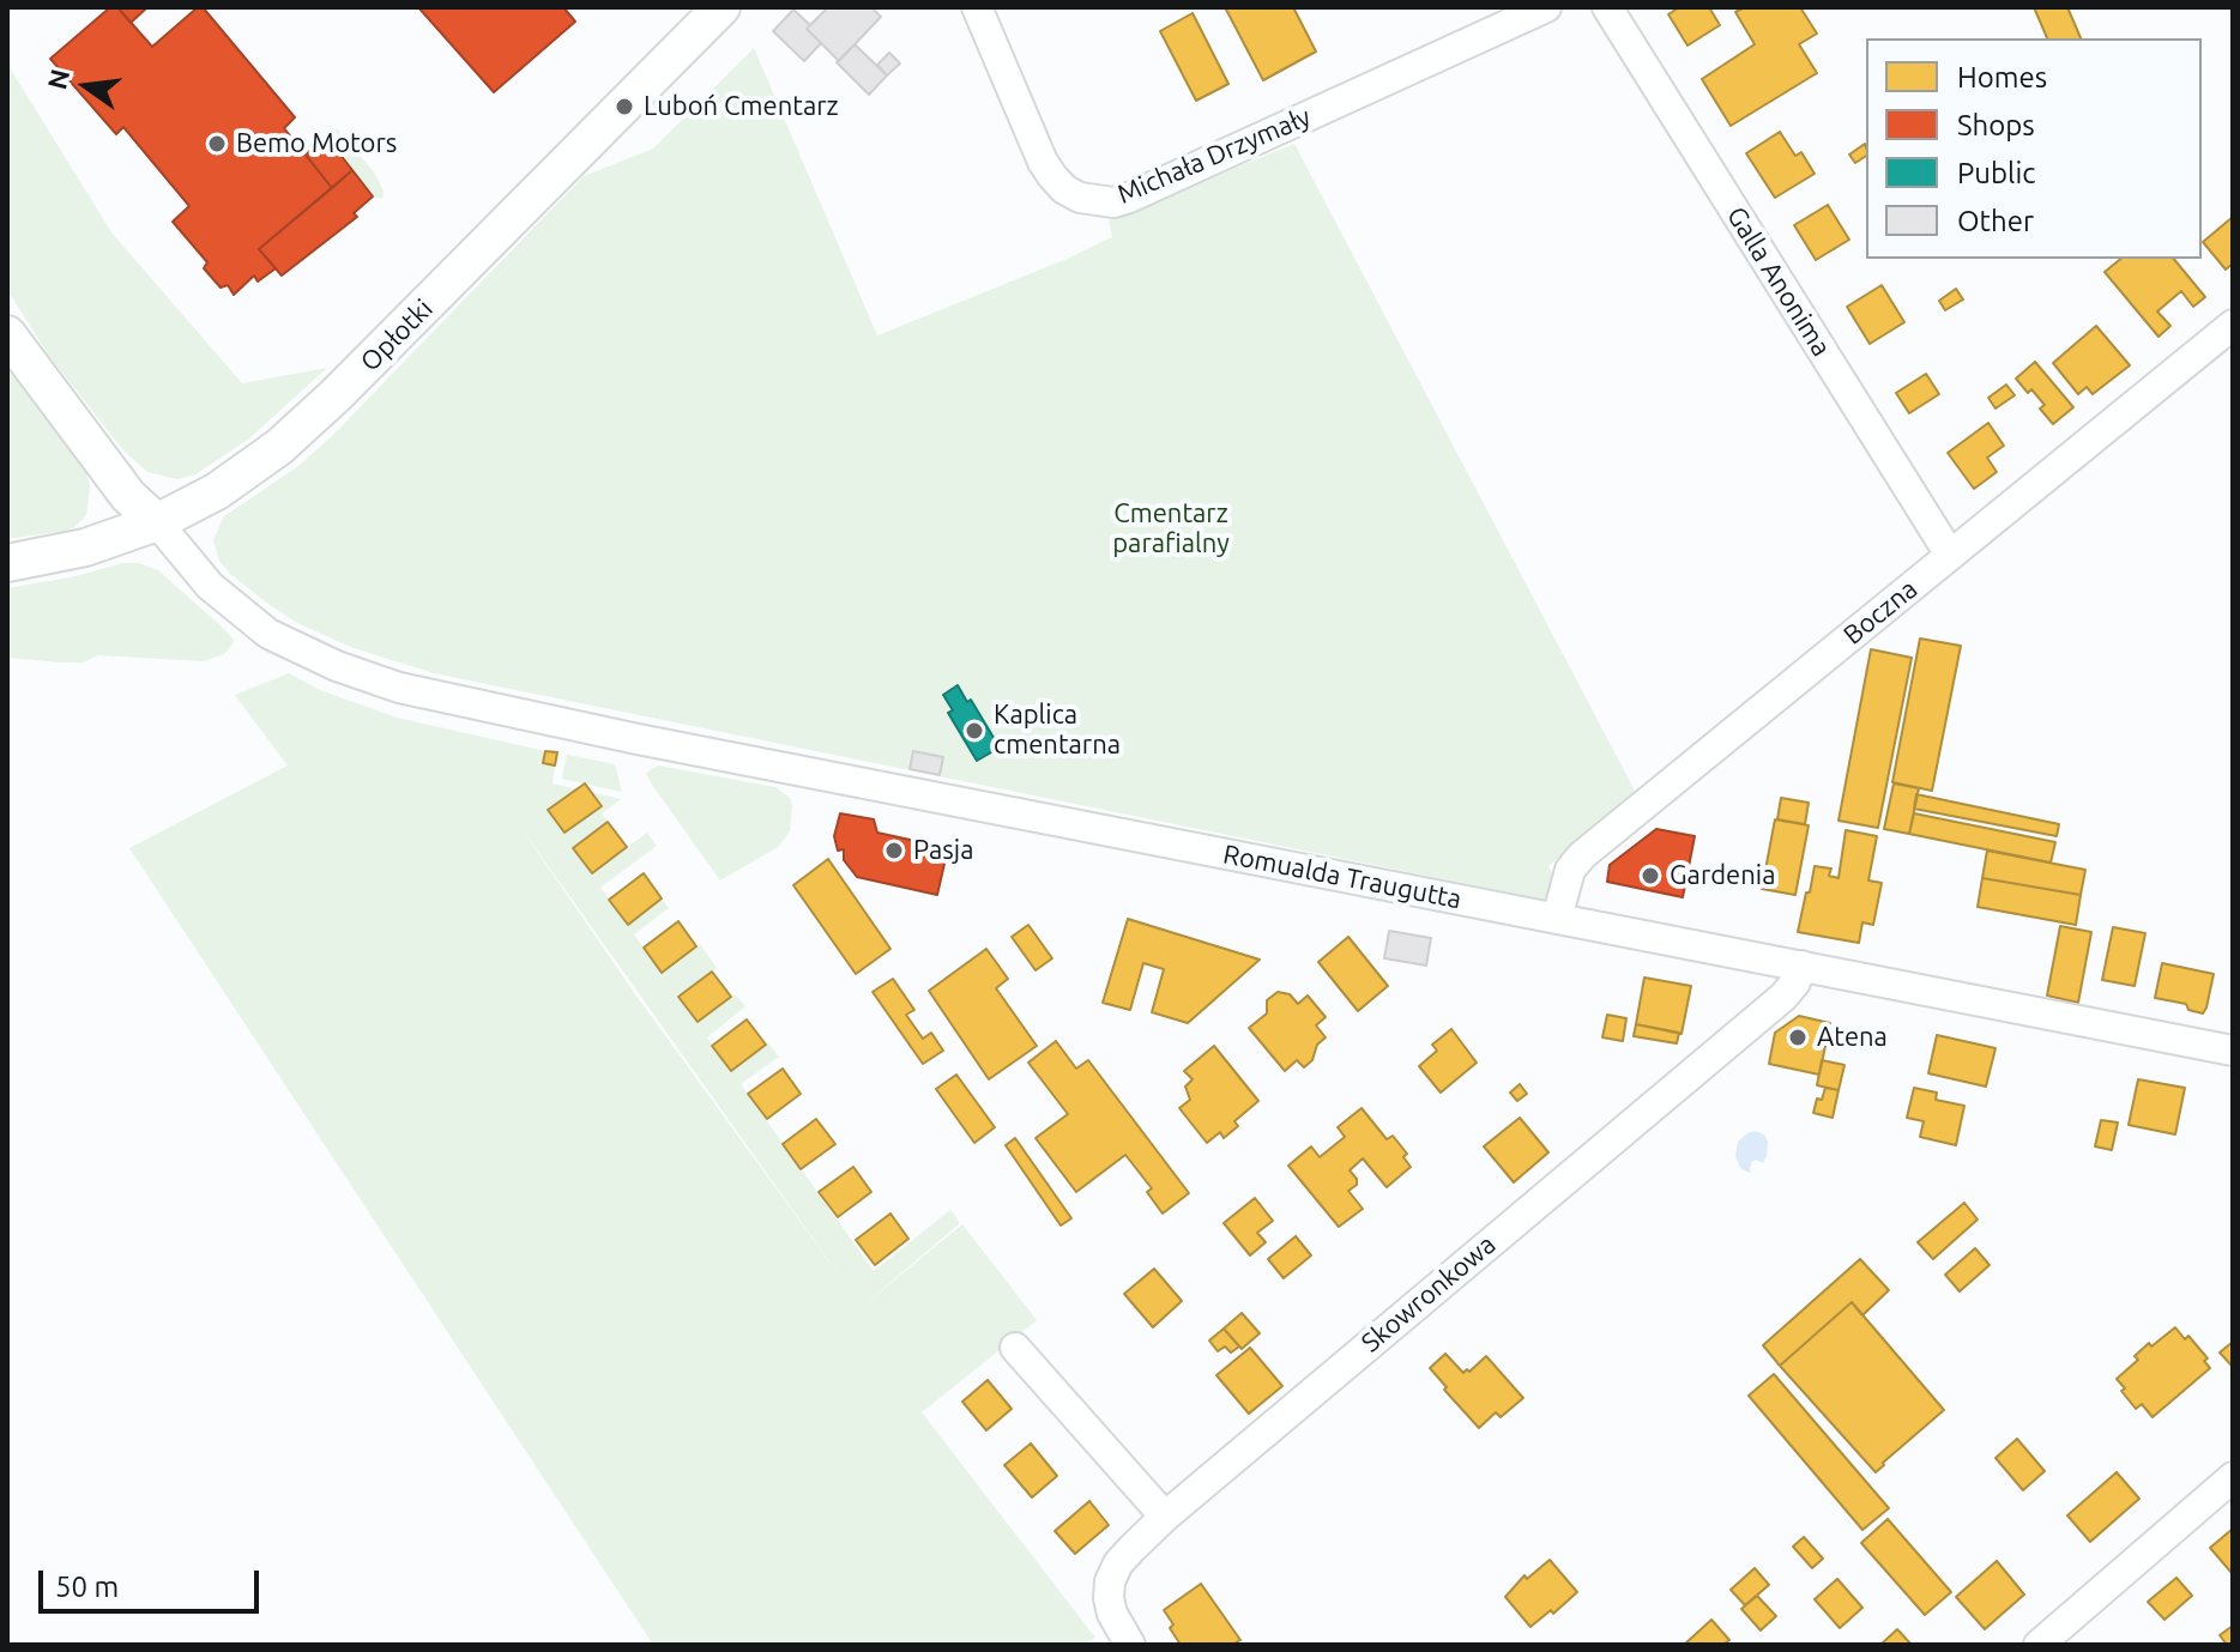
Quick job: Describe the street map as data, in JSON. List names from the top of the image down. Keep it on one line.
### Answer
{"streets":{"street":["Michała Drzymały","Galla Anonima","Opłotki","Boczna","Romualda Traugutta","Skowronkowa"]},"crossings":[["Galla Anonima","Boczna"],["Opłotki","Romualda Traugutta"],["Boczna","Romualda Traugutta"],["Romualda Traugutta","Skowronkowa"]],"parks":["Cmentarz parafialny"],"places":["Luboń Cmentarz","Bemo Motors","Kaplica cmentarna","Pasja","Gardenia","Atena"],"legend":["Homes","Shops","Public","Other"],"scale_bar":"50 m","north":"left"}
